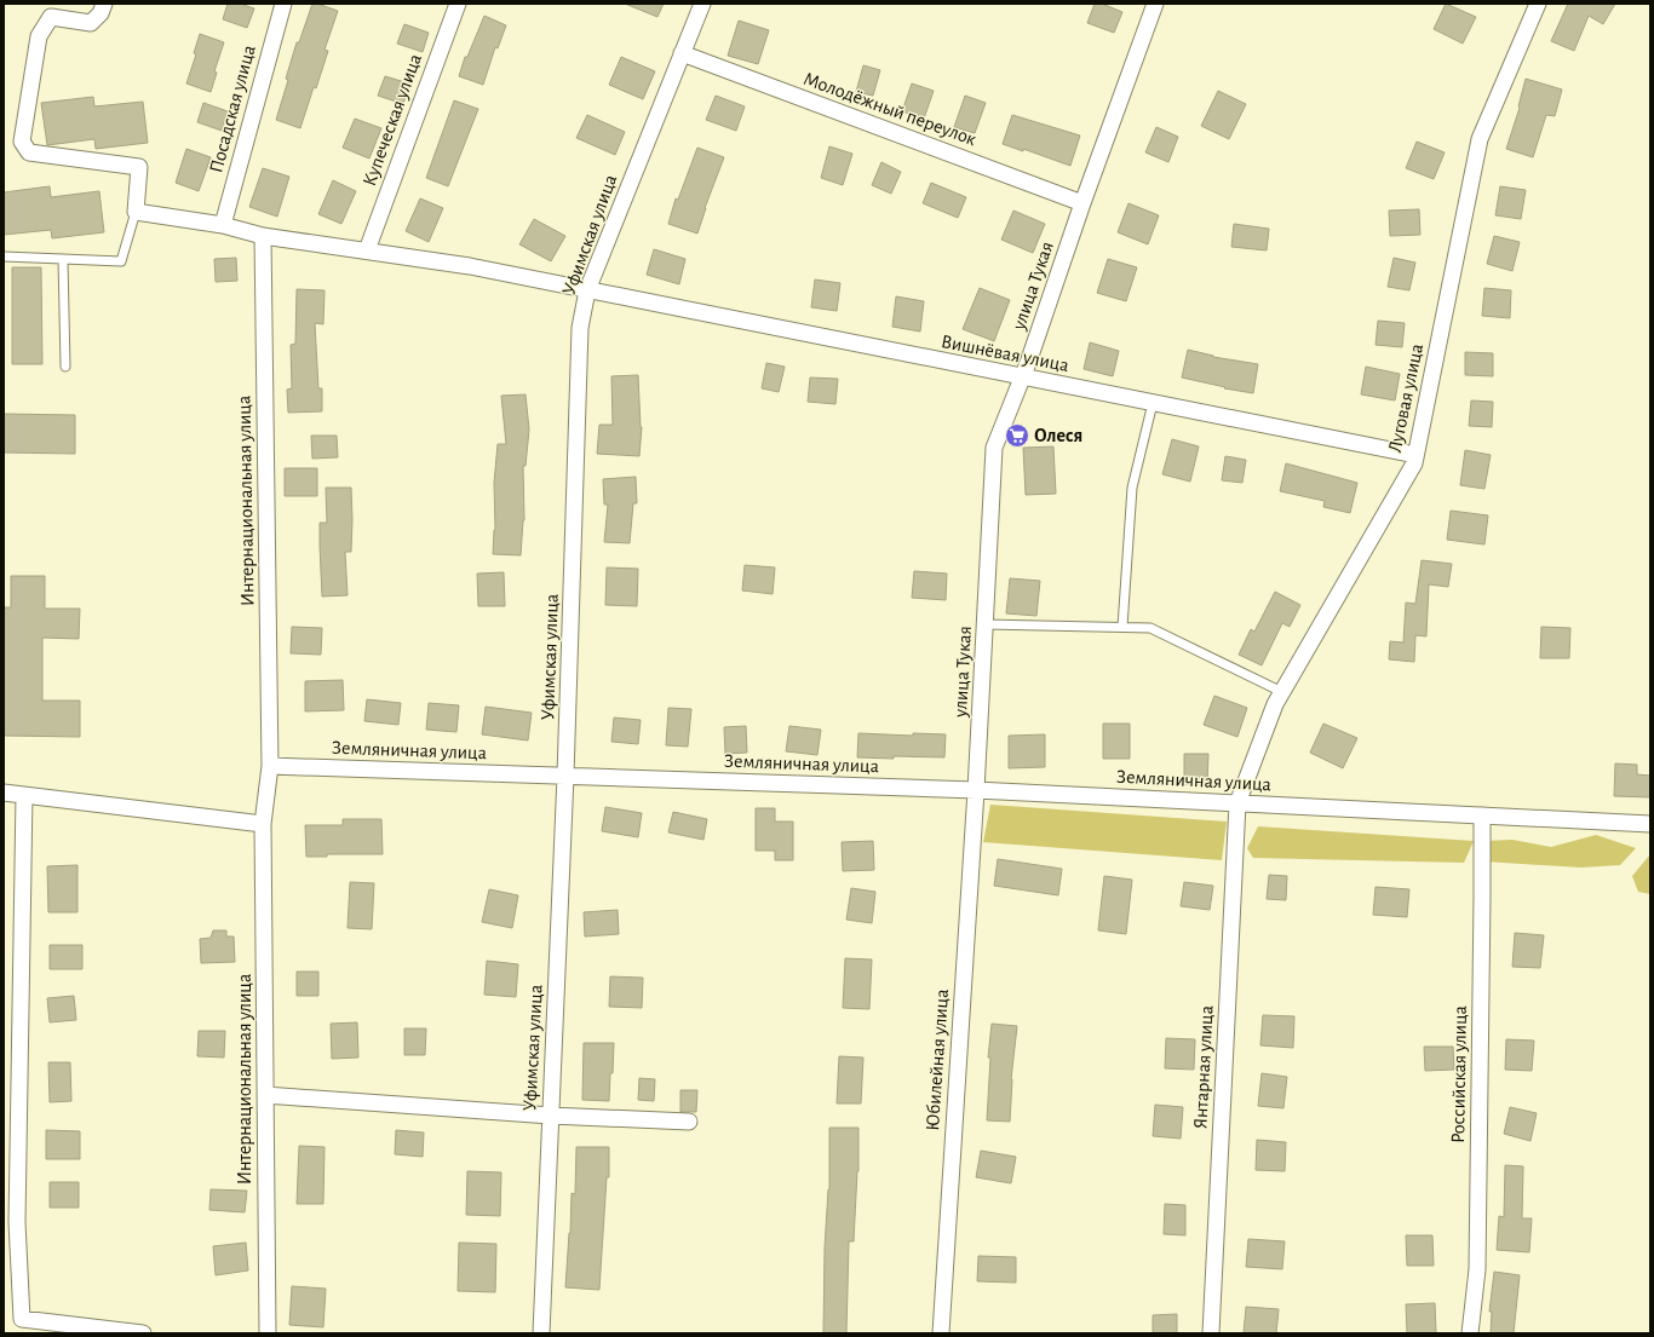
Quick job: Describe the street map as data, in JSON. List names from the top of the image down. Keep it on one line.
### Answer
{"streets":{"street":["Посадская улица","Молодёжный переулок","Купеческая улица","Уфимская улица","улица Тукая","Вишнёвая улица","Луговая улица","Интернациональная улица","Земляничная улица","Юбилейная улица","Янтарная улица","Российская улица"]},"crossings":[["Посадская улица","Вишнёвая улица"],["Молодёжный переулок","Уфимская улица"],["Молодёжный переулок","улица Тукая"],["Купеческая улица","Вишнёвая улица"],["Уфимская улица","Вишнёвая улица"],["Уфимская улица","Земляничная улица"],["улица Тукая","Вишнёвая улица"],["улица Тукая","Земляничная улица"],["улица Тукая","Юбилейная улица"],["Вишнёвая улица","Луговая улица"],["Вишнёвая улица","Интернациональная улица"],["Луговая улица","Земляничная улица"],["Луговая улица","Янтарная улица"],["Интернациональная улица","Земляничная улица"],["Земляничная улица","Юбилейная улица"],["Земляничная улица","Янтарная улица"],["Земляничная улица","Российская улица"]],"places":{"supermarket":["Олеся"]}}
